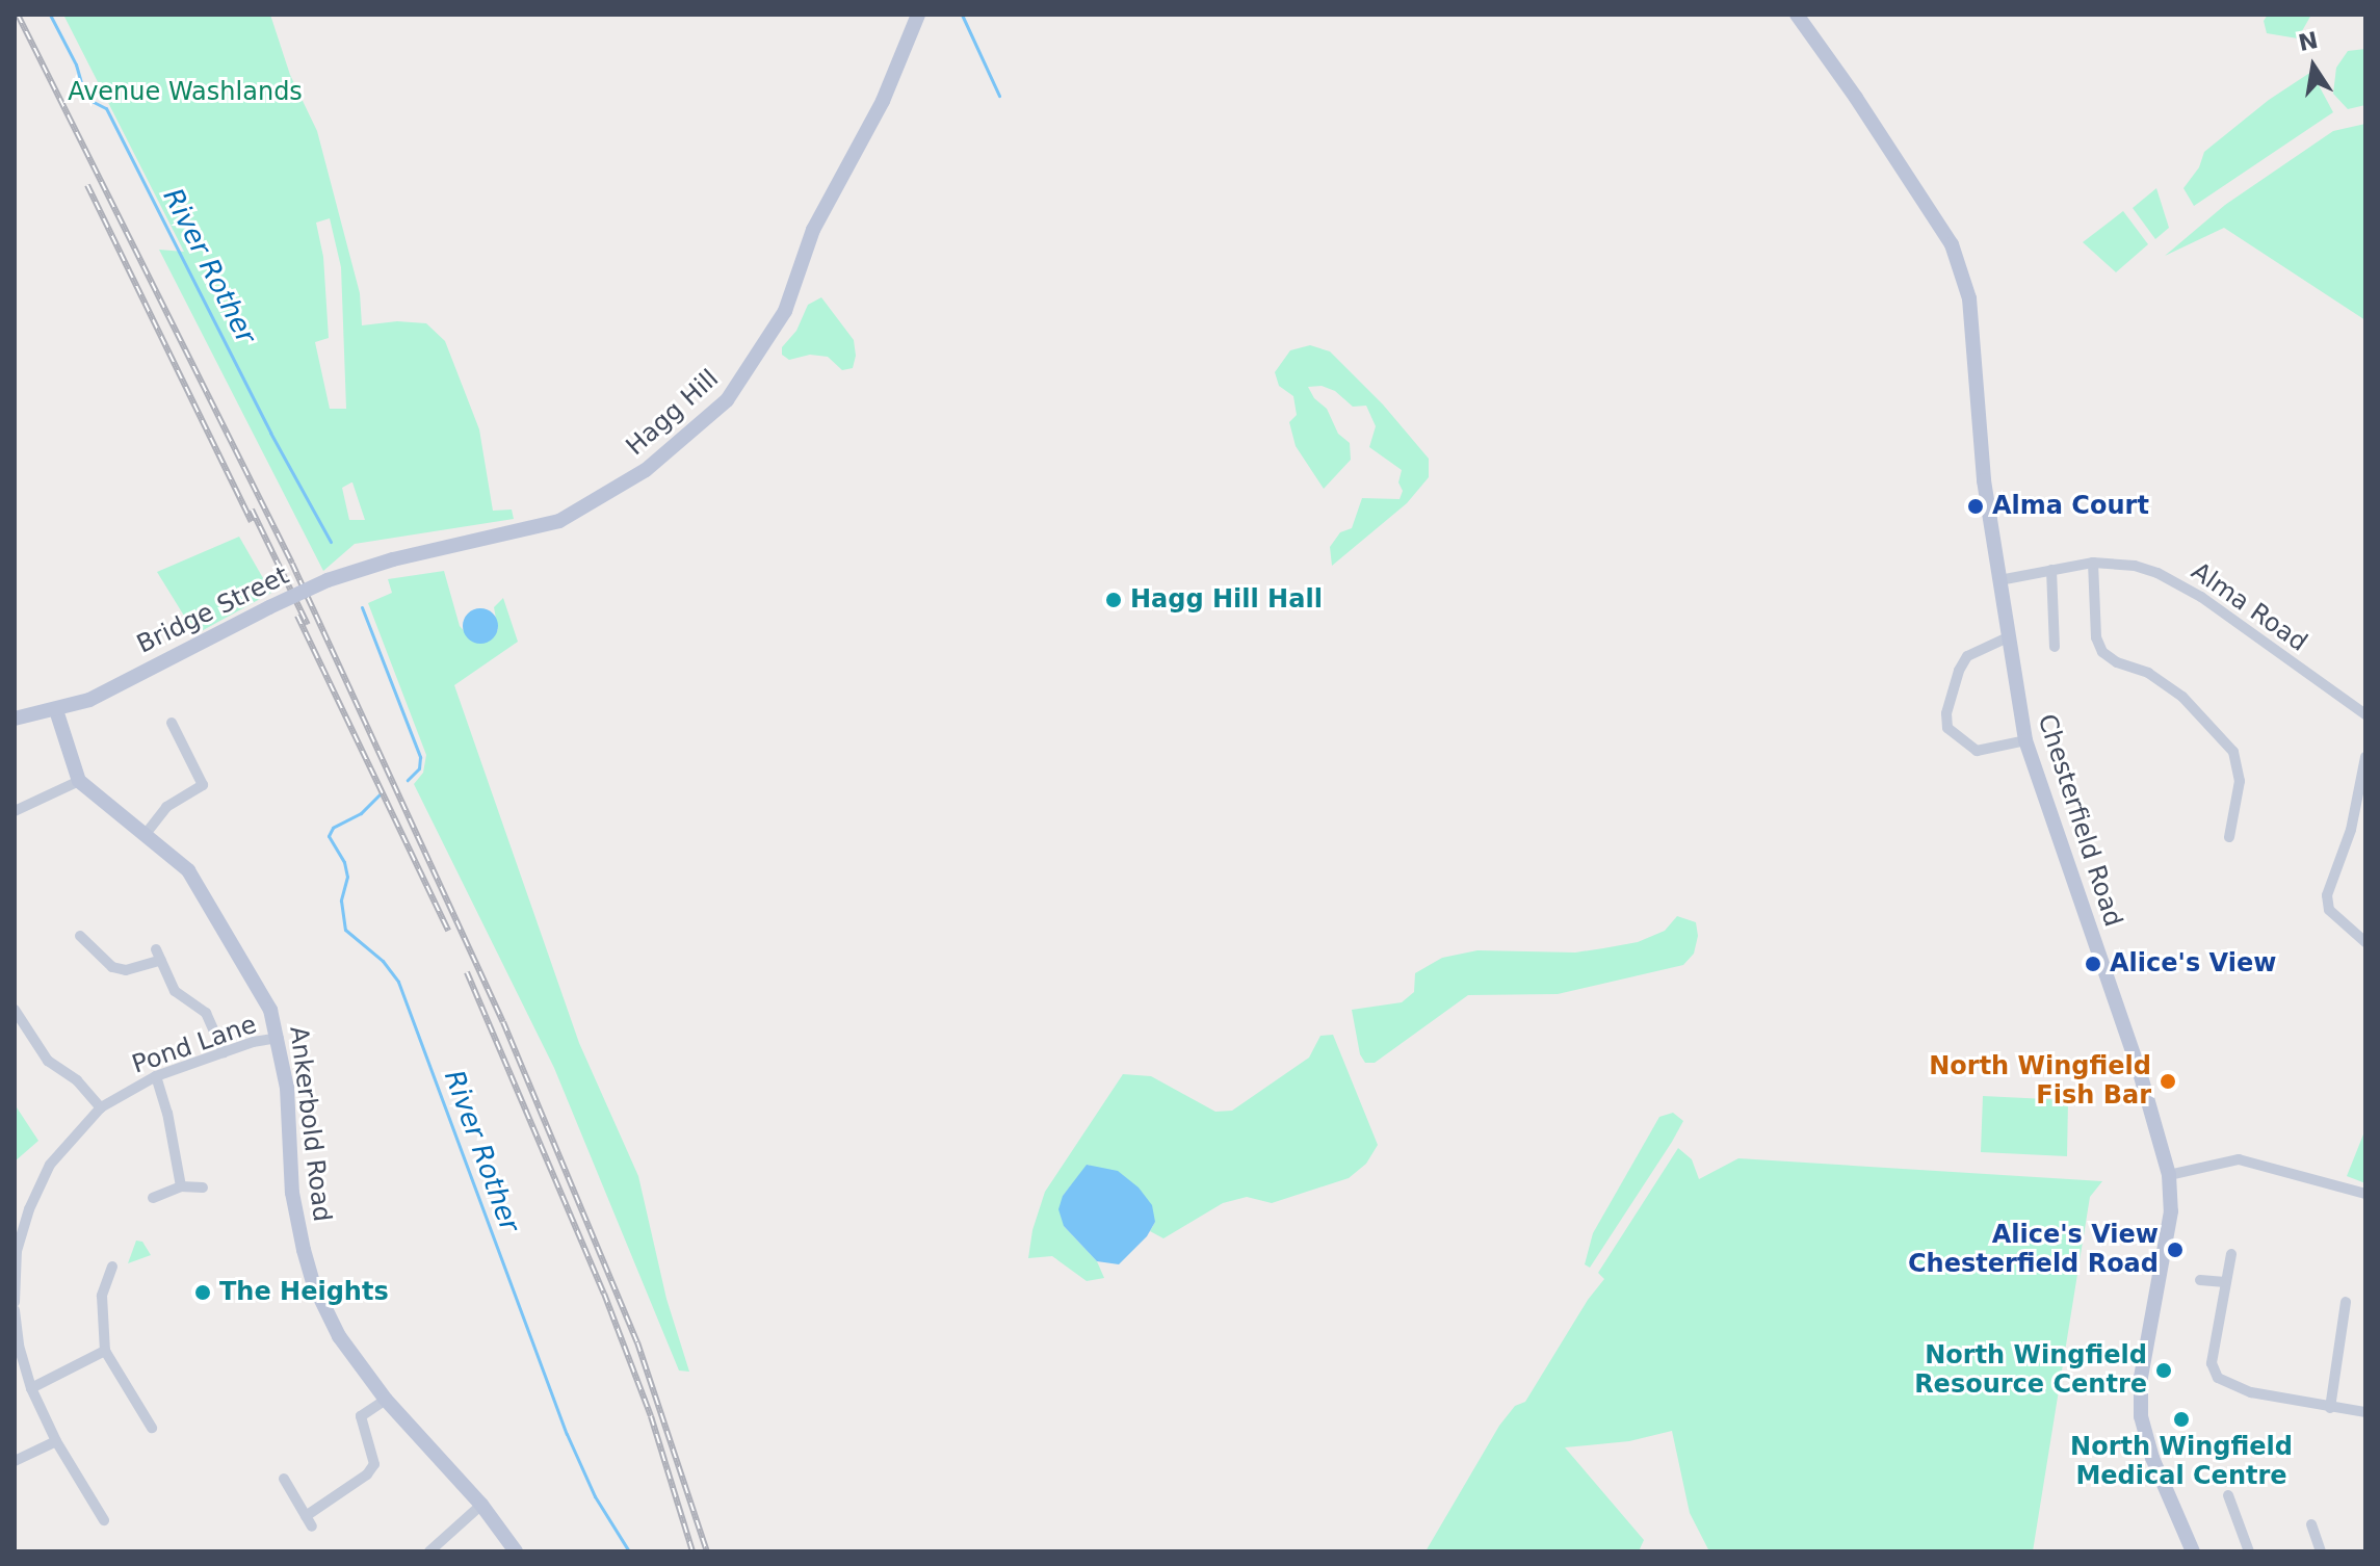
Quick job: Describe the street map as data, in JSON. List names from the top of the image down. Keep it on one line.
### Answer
{"streets":{"street":["Hagg Hill","Alma Road","Bridge Street","Chesterfield Road","Pond Lane","Ankerbold Road"]},"crossings":[["Hagg Hill","Bridge Street"],["Alma Road","Chesterfield Road"],["Pond Lane","Ankerbold Road"]],"water":["River Rother"],"parks":["Avenue Washlands"],"places":["Alma Court","Hagg Hill Hall","Alice's View","North Wingfield Fish Bar","Alice's View Chesterfield Road","The Heights","North Wingfield Resource Centre","North Wingfield Medical Centre"],"north":"top"}
